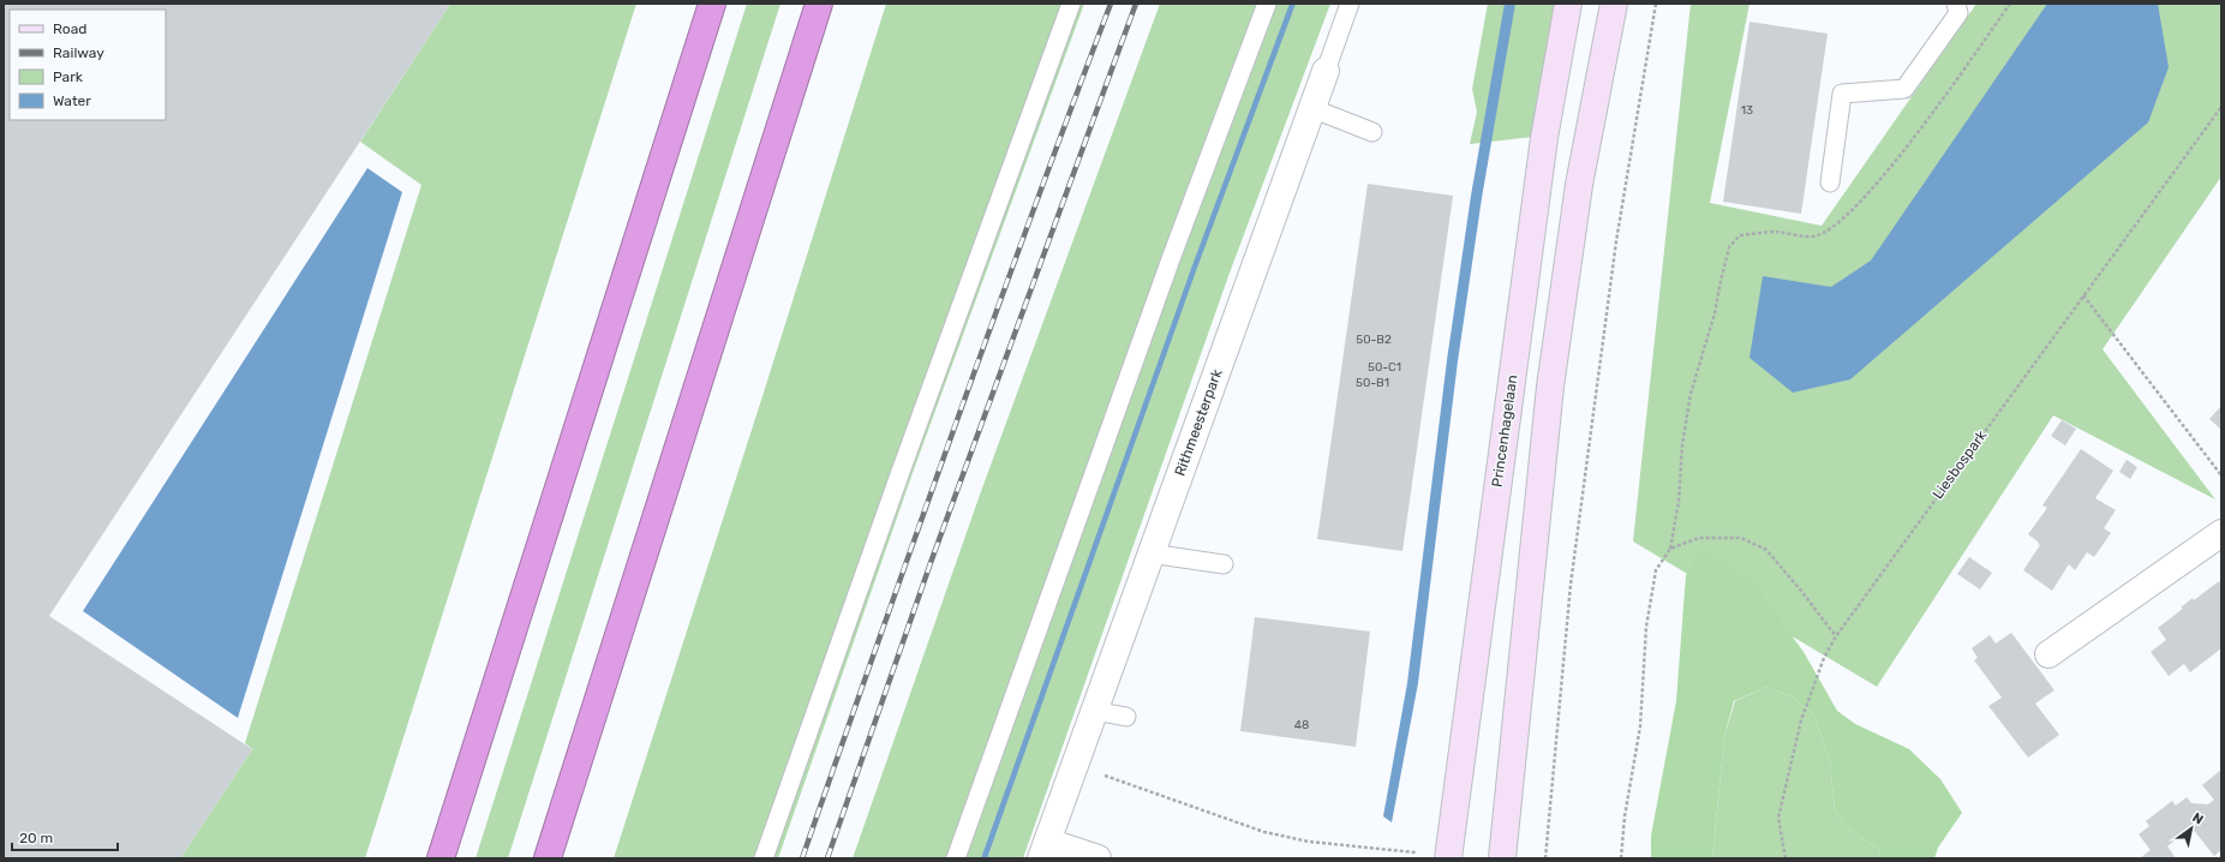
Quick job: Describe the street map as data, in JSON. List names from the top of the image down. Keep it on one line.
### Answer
{"streets":{"main road":["Princenhagelaan"],"street":["Rithmeesterpark"],"path":["Liesbospark"]},"house_numbers":["13","50-B2","50-C1","50-B1","48"],"legend":["Road","Railway","Park","Water"],"scale_bar":"20 m","north":"top right"}
